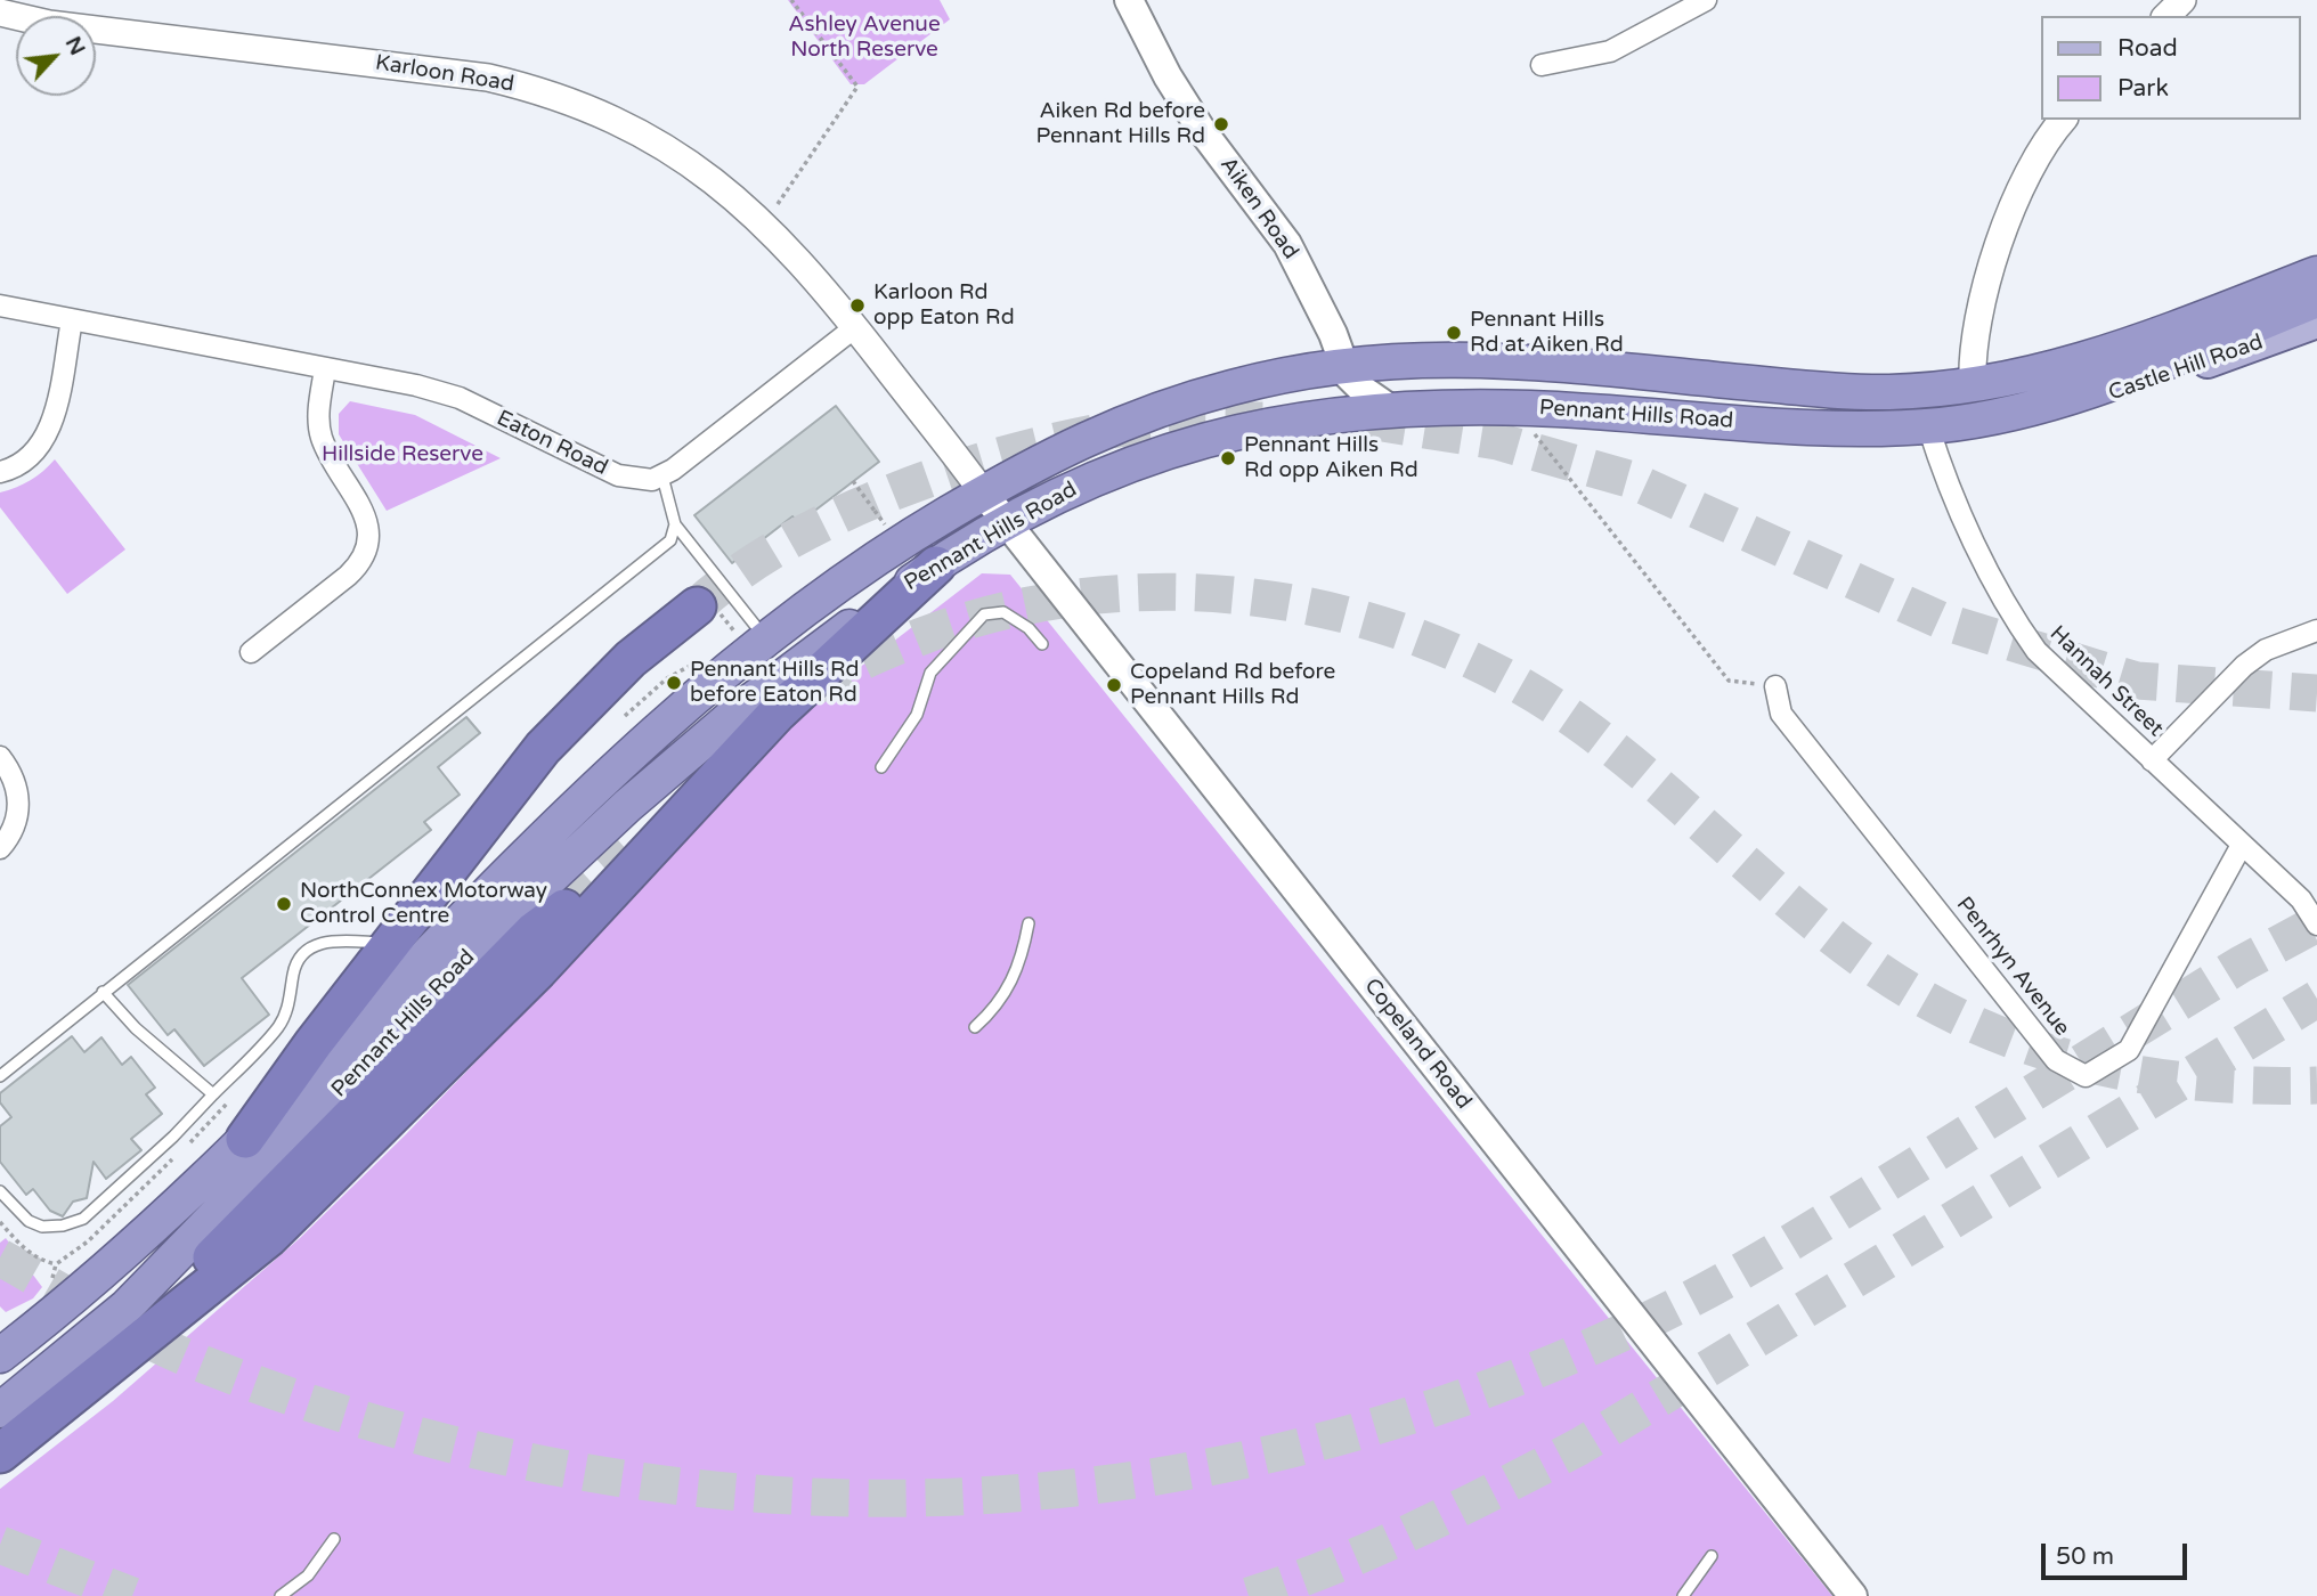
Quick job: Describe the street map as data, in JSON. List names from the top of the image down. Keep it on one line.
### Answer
{"streets":{"highway":["Pennant Hills Road"],"main road":["Aiken Road","Castle Hill Road","Copeland Road"],"street":["Karloon Road","Eaton Road","Hannah Street","Penrhyn Avenue"]},"crossings":[["Aiken Road","Pennant Hills Road"],["Castle Hill Road","Pennant Hills Road"],["Pennant Hills Road","Hannah Street"],["Pennant Hills Road","Copeland Road"],["Hannah Street","Penrhyn Avenue"]],"parks":["Ashley Avenue North Reserve","Hillside Reserve"],"places":["Aiken Rd before Pennant Hills Rd","Karloon Rd opp Eaton Rd","Pennant Hills Rd at Aiken Rd","Pennant Hills Rd opp Aiken Rd","Pennant Hills Rd before Eaton Rd","Copeland Rd before Pennant Hills Rd","NorthConnex Motorway Control Centre"],"legend":["Road","Park"],"scale_bar":"50 m","north":"top right"}
